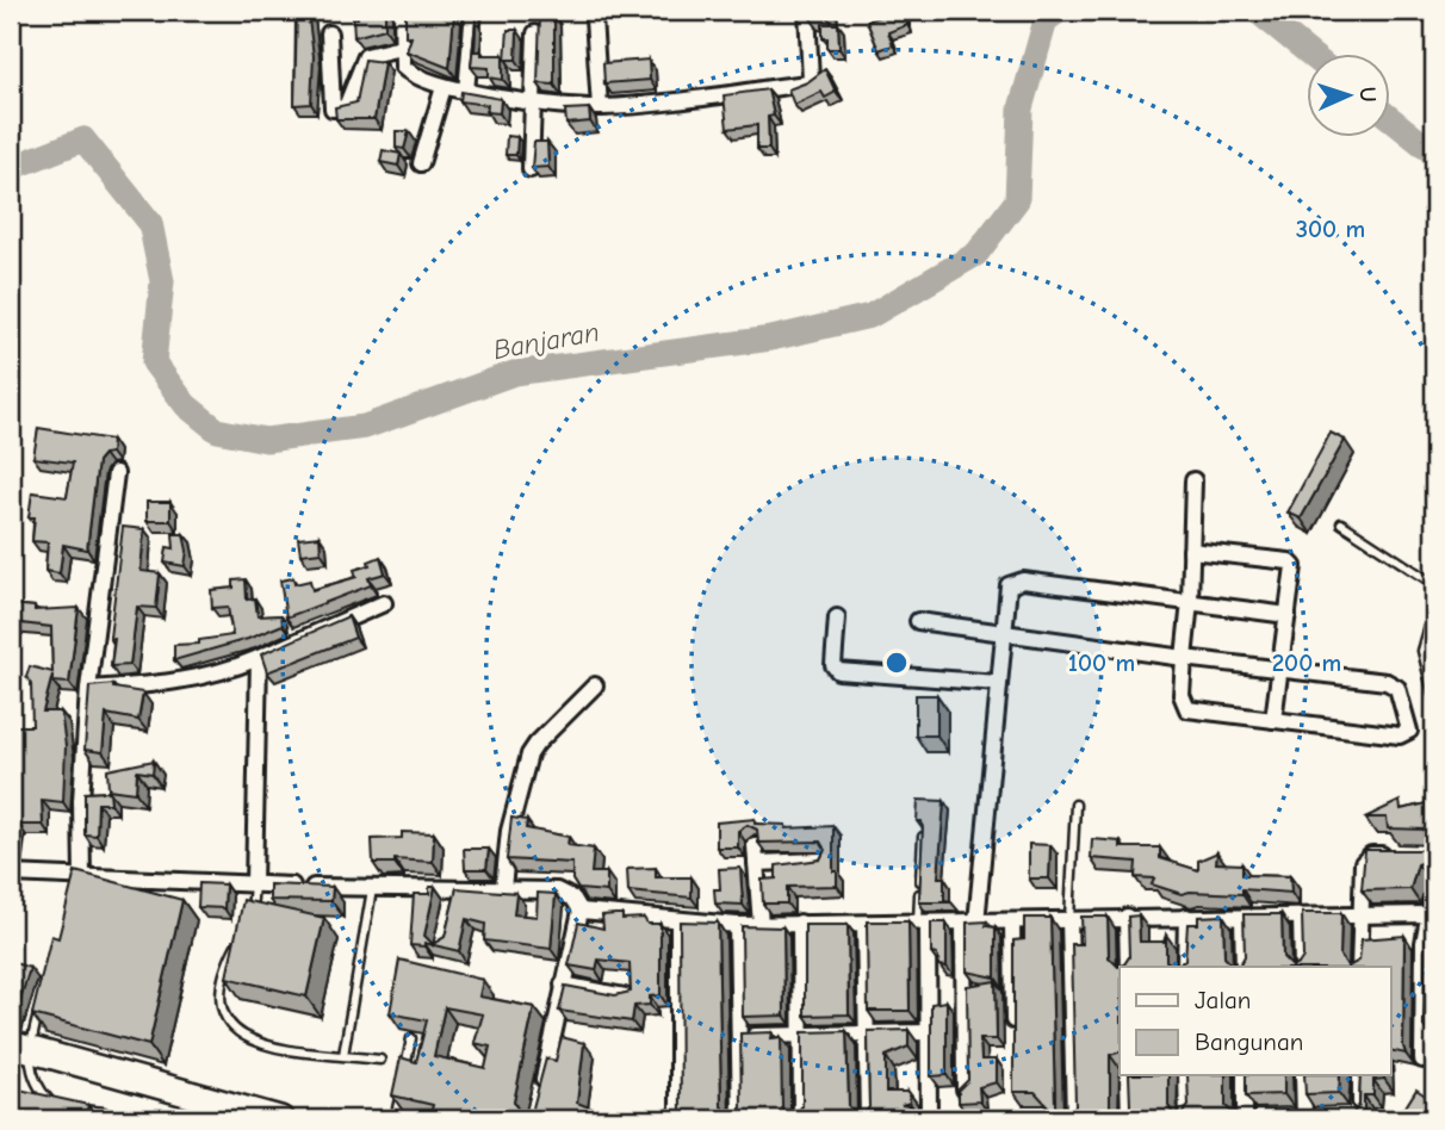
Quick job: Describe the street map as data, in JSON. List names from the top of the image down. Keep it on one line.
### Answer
{"water":["Banjaran"],"legend":["Jalan","Bangunan"],"north":"right","rings":["300 m","100 m","200 m"]}
